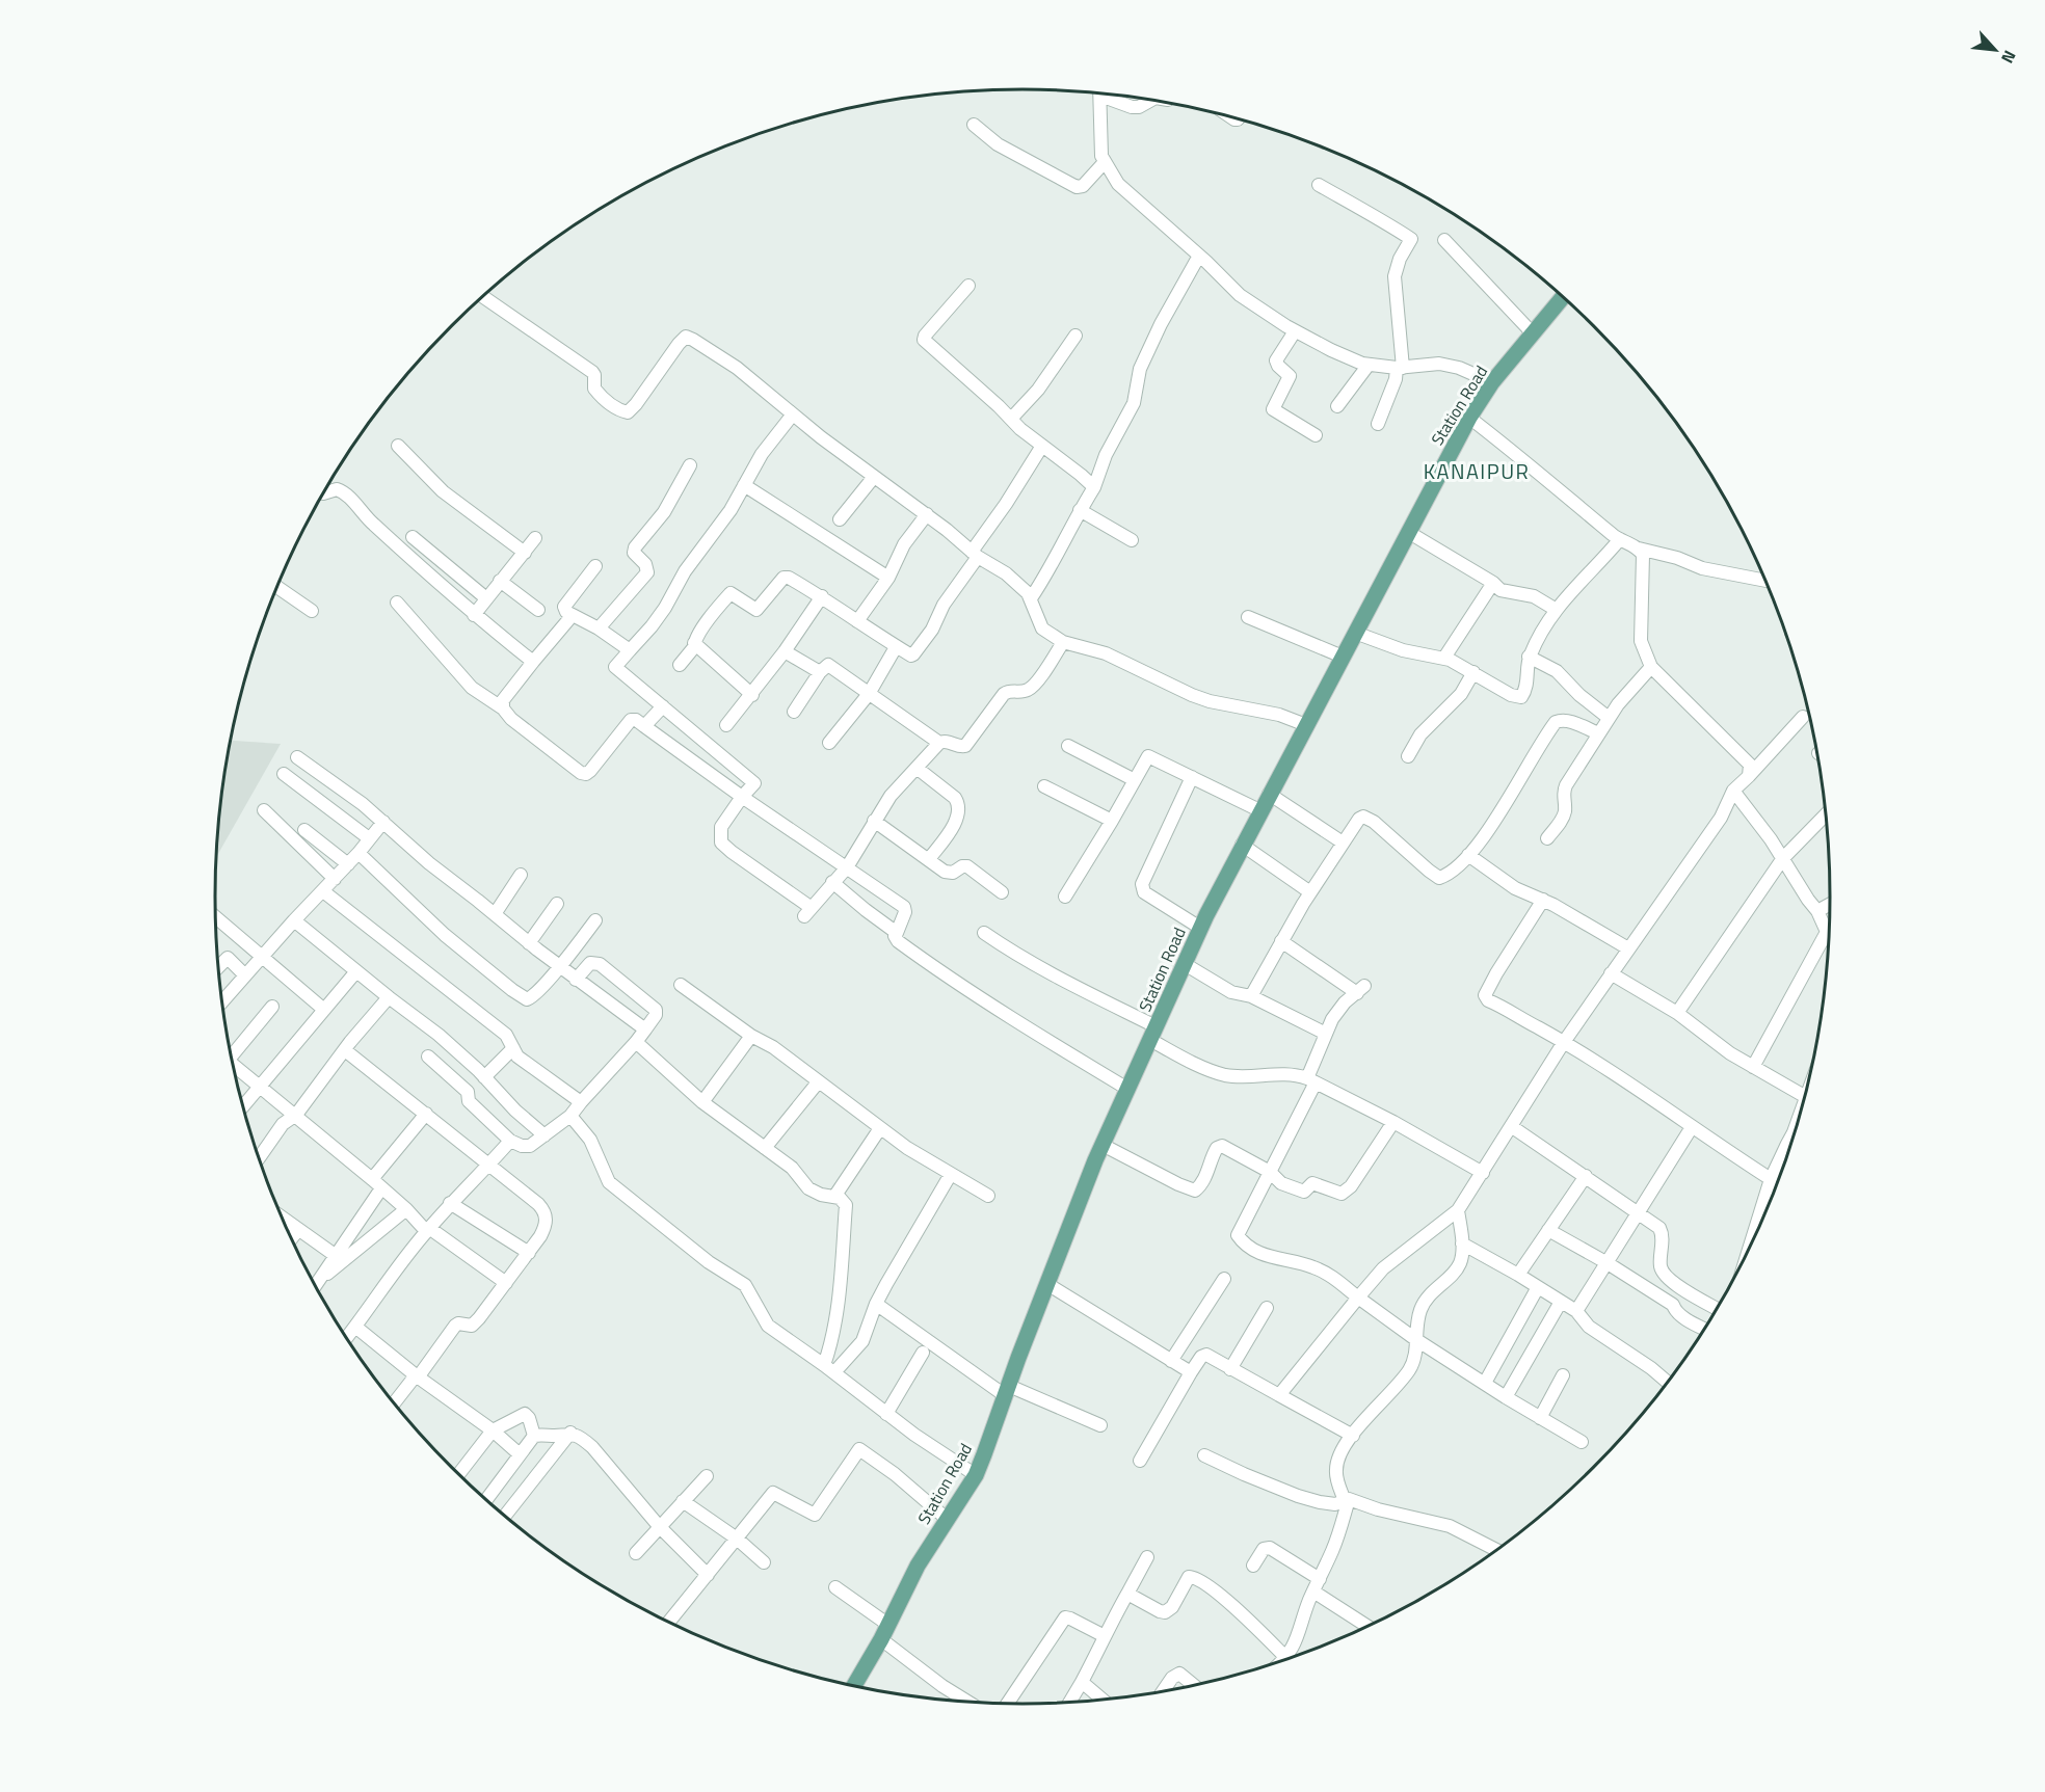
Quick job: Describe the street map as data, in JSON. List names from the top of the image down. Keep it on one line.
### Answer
{"streets":{"main road":["Station Road"]},"districts":["KANAIPUR"],"north":"bottom right"}
